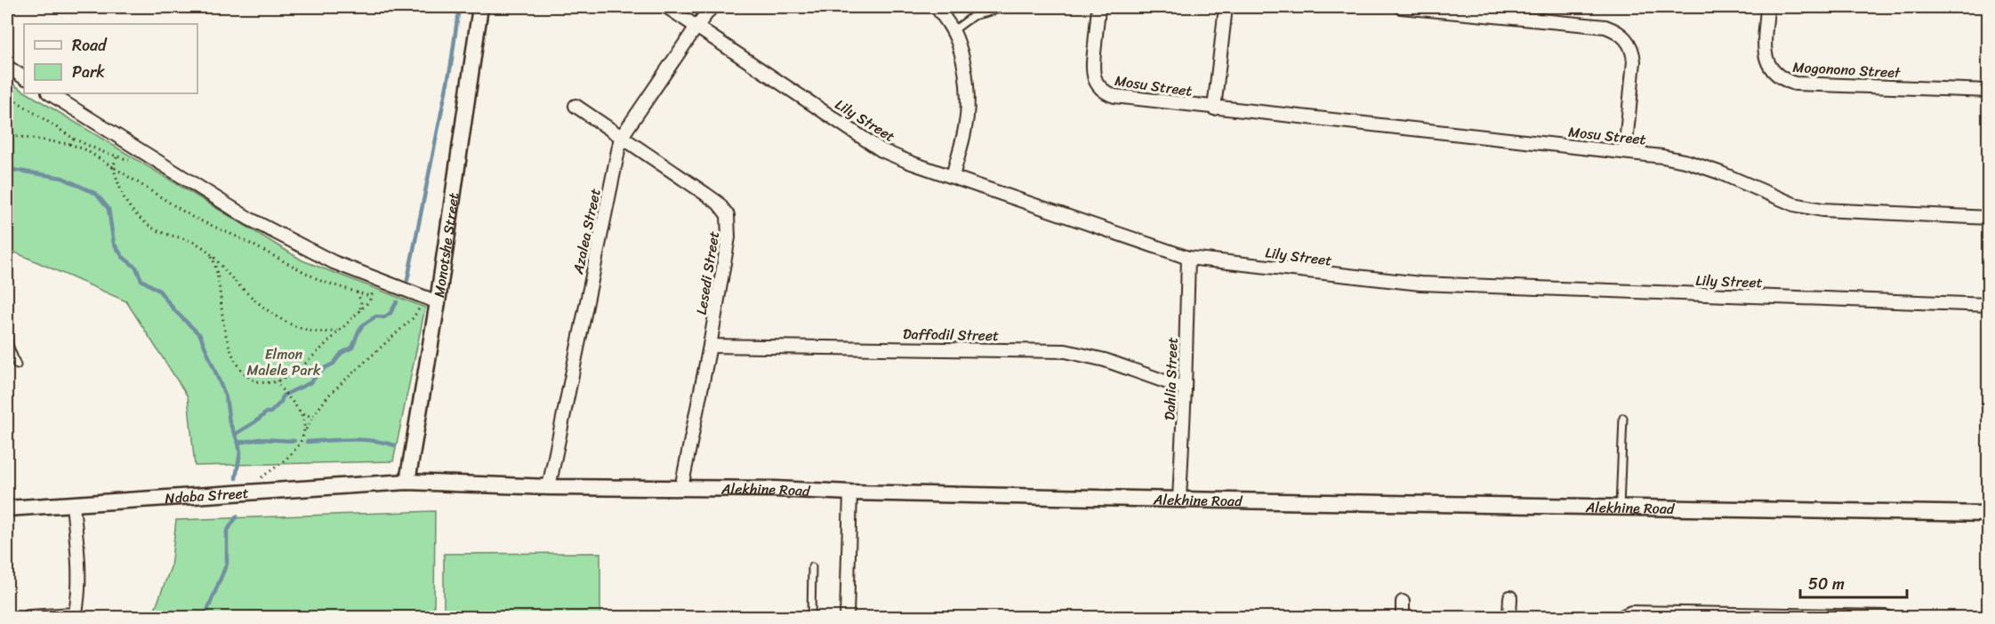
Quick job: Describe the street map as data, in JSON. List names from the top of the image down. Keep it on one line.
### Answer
{"streets":{"street":["Mogonono Street","Mosu Street","Lily Street","Azalea Street","Monotshe Street","Lesedi Street","Daffodil Street","Dahlia Street","Alekhine Road","Ndaba Street"]},"crossings":[["Lily Street","Azalea Street"],["Lily Street","Dahlia Street"],["Azalea Street","Lesedi Street"],["Azalea Street","Alekhine Road"],["Monotshe Street","Alekhine Road"],["Monotshe Street","Ndaba Street"],["Lesedi Street","Daffodil Street"],["Lesedi Street","Alekhine Road"],["Daffodil Street","Dahlia Street"],["Dahlia Street","Alekhine Road"],["Alekhine Road","Ndaba Street"]],"parks":["Elmon Malele Park"],"legend":["Road","Park"],"scale_bar":"50 m"}
